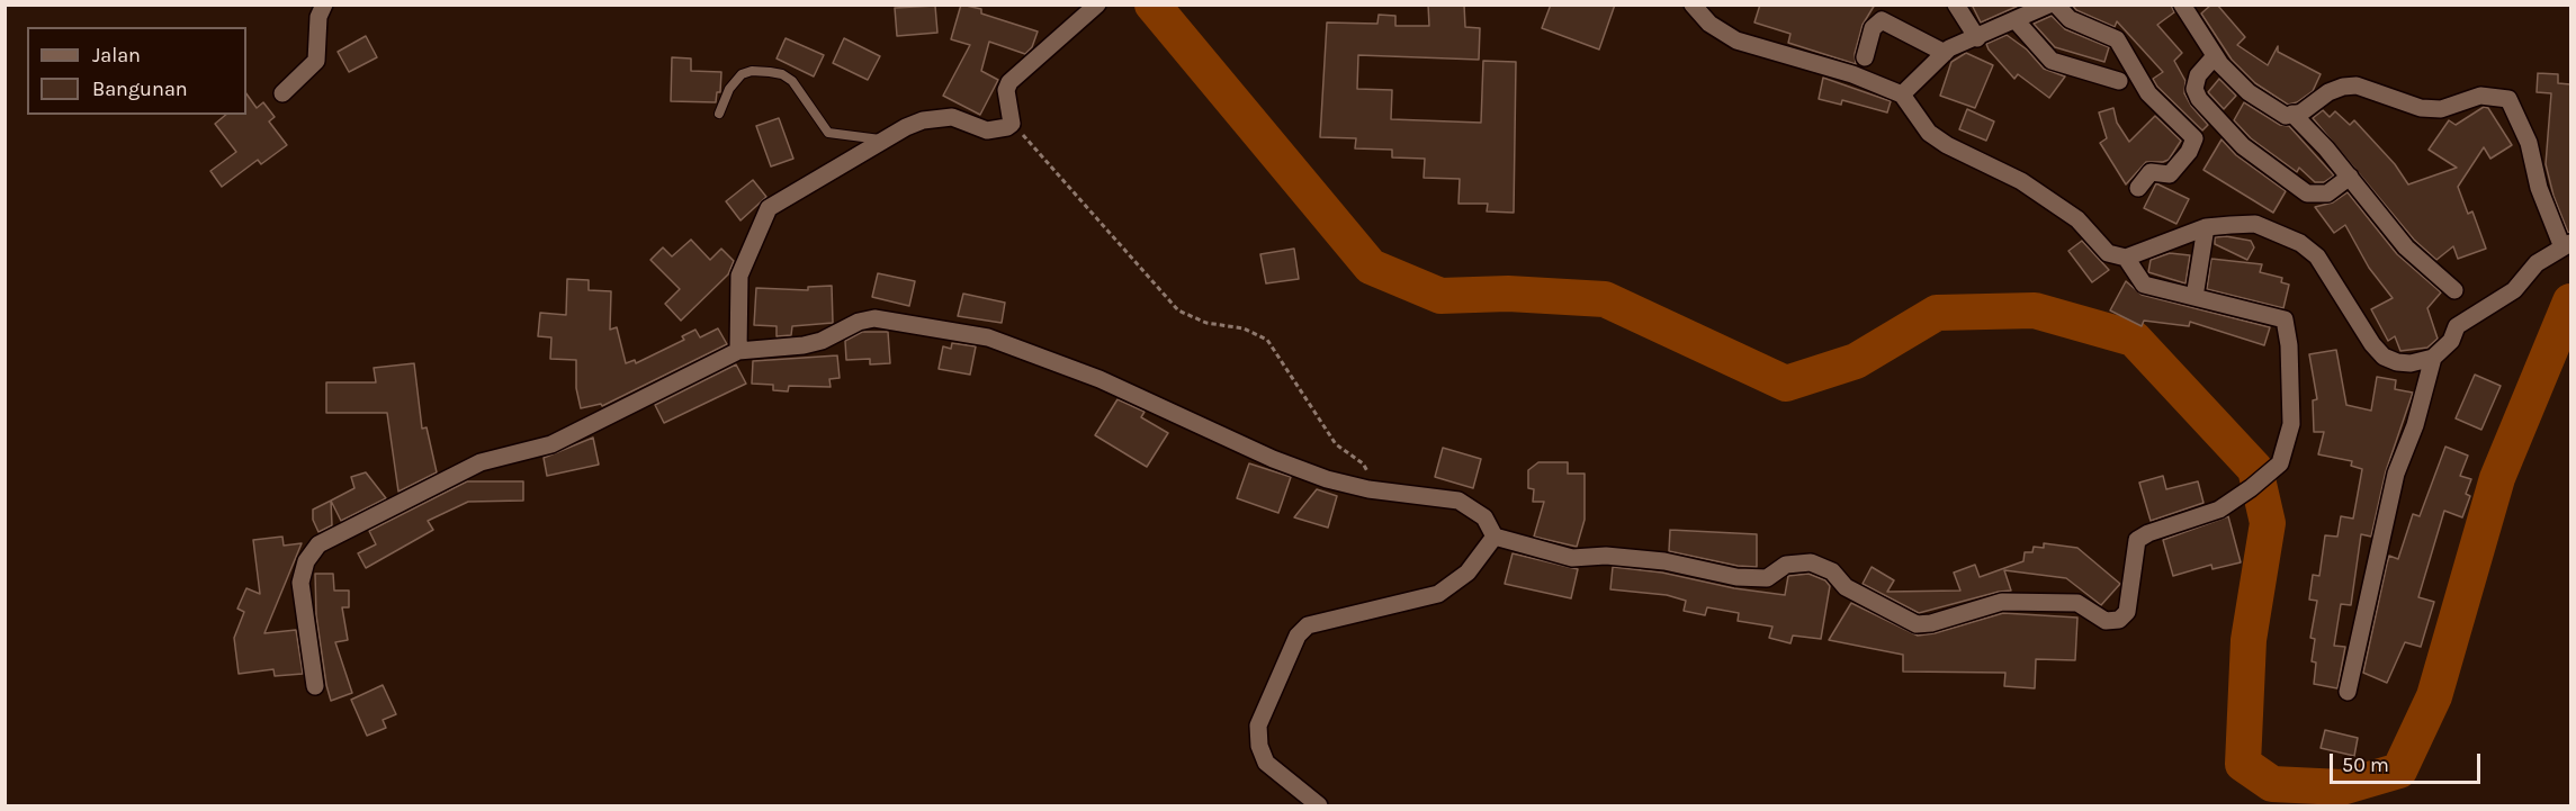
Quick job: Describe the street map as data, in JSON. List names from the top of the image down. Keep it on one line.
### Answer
{"legend":["Jalan","Bangunan"],"scale_bar":"50 m"}
